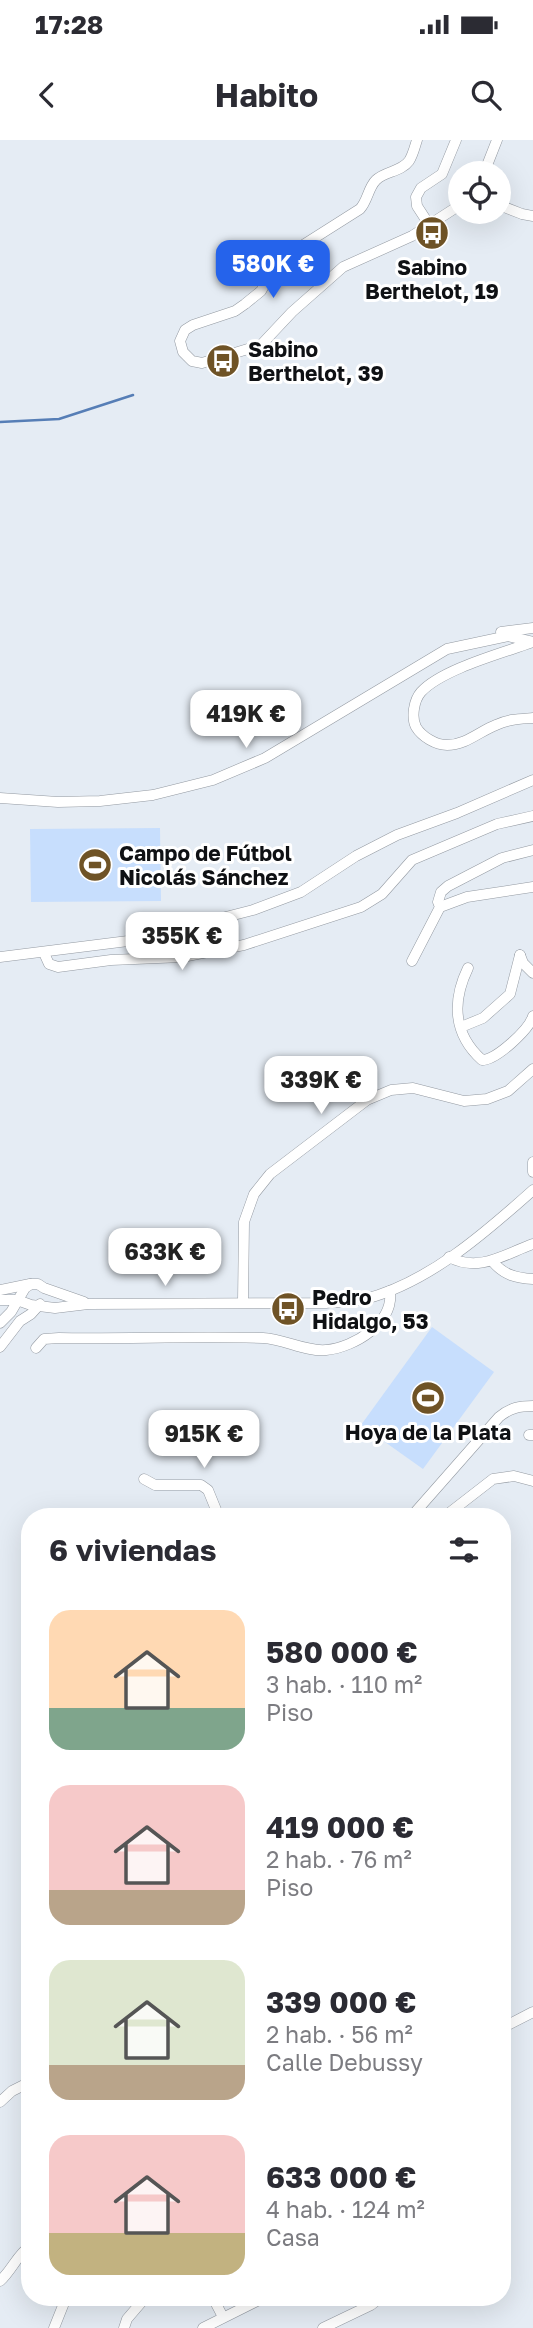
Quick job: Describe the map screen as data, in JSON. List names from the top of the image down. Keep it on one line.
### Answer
{"places":{"bus stop":["Sabino Berthelot, 19","Sabino Berthelot, 39","Pedro Hidalgo, 53"],"sports":["Campo de Fútbol Nicolás Sánchez","Hoya de la Plata"]},"page":{"status":"17:28","header":"Habito","price":["580K €","419K €","355K €","339K €","633K €","915K €"],"heading":"6 viviendas","list":[{"name":"580 000 €","note":"3 hab. · 110 m² · Piso"},{"name":"419 000 €","note":"2 hab. · 76 m² · Piso"},{"name":"339 000 €","note":"2 hab. · 56 m² · Calle Debussy"},{"name":"633 000 €","note":"4 hab. · 124 m² · Casa"}]}}
